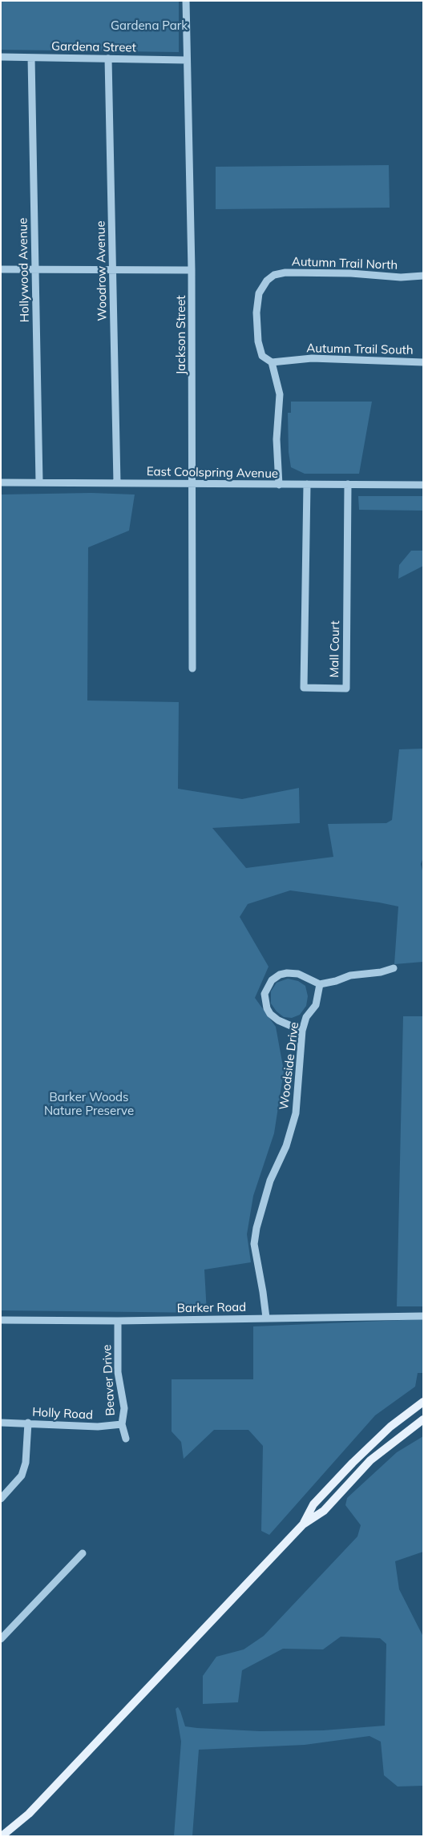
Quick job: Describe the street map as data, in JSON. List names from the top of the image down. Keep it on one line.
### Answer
{"streets":{"street":["Gardena Street","Autumn Trail North","Hollywood Avenue","Woodrow Avenue","Jackson Street","Autumn Trail South","East Coolspring Avenue","Mall Court","Woodside Drive","Barker Road","Beaver Drive","Holly Road"]},"crossings":[["Gardena Street","Hollywood Avenue"],["Gardena Street","Woodrow Avenue"],["Gardena Street","Jackson Street"],["Autumn Trail North","Autumn Trail South"],["Hollywood Avenue","East Coolspring Avenue"],["Woodrow Avenue","East Coolspring Avenue"],["Jackson Street","East Coolspring Avenue"],["East Coolspring Avenue","Mall Court"],["Woodside Drive","Barker Road"],["Barker Road","Beaver Drive"],["Beaver Drive","Holly Road"]],"parks":["Gardena Park","Barker Woods Nature Preserve"]}
